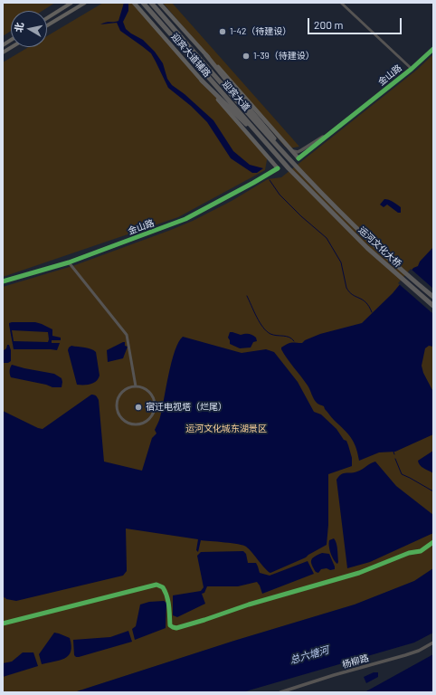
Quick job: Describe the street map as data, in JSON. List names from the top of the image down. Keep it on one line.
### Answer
{"streets":{"highway":["迎宾大道","运河文化大桥"],"main road":["迎宾大道辅路"],"street":["金山路","杨柳路"]},"crossings":[["迎宾大道辅路","金山路"],["迎宾大道","运河文化大桥"]],"water":["总六塘河"],"parks":["运河文化城东湖景区"],"places":["1-42（待建设）","1-39（待建设）","宿迁电视塔（烂尾）"],"scale_bar":"200 m","north":"left"}
